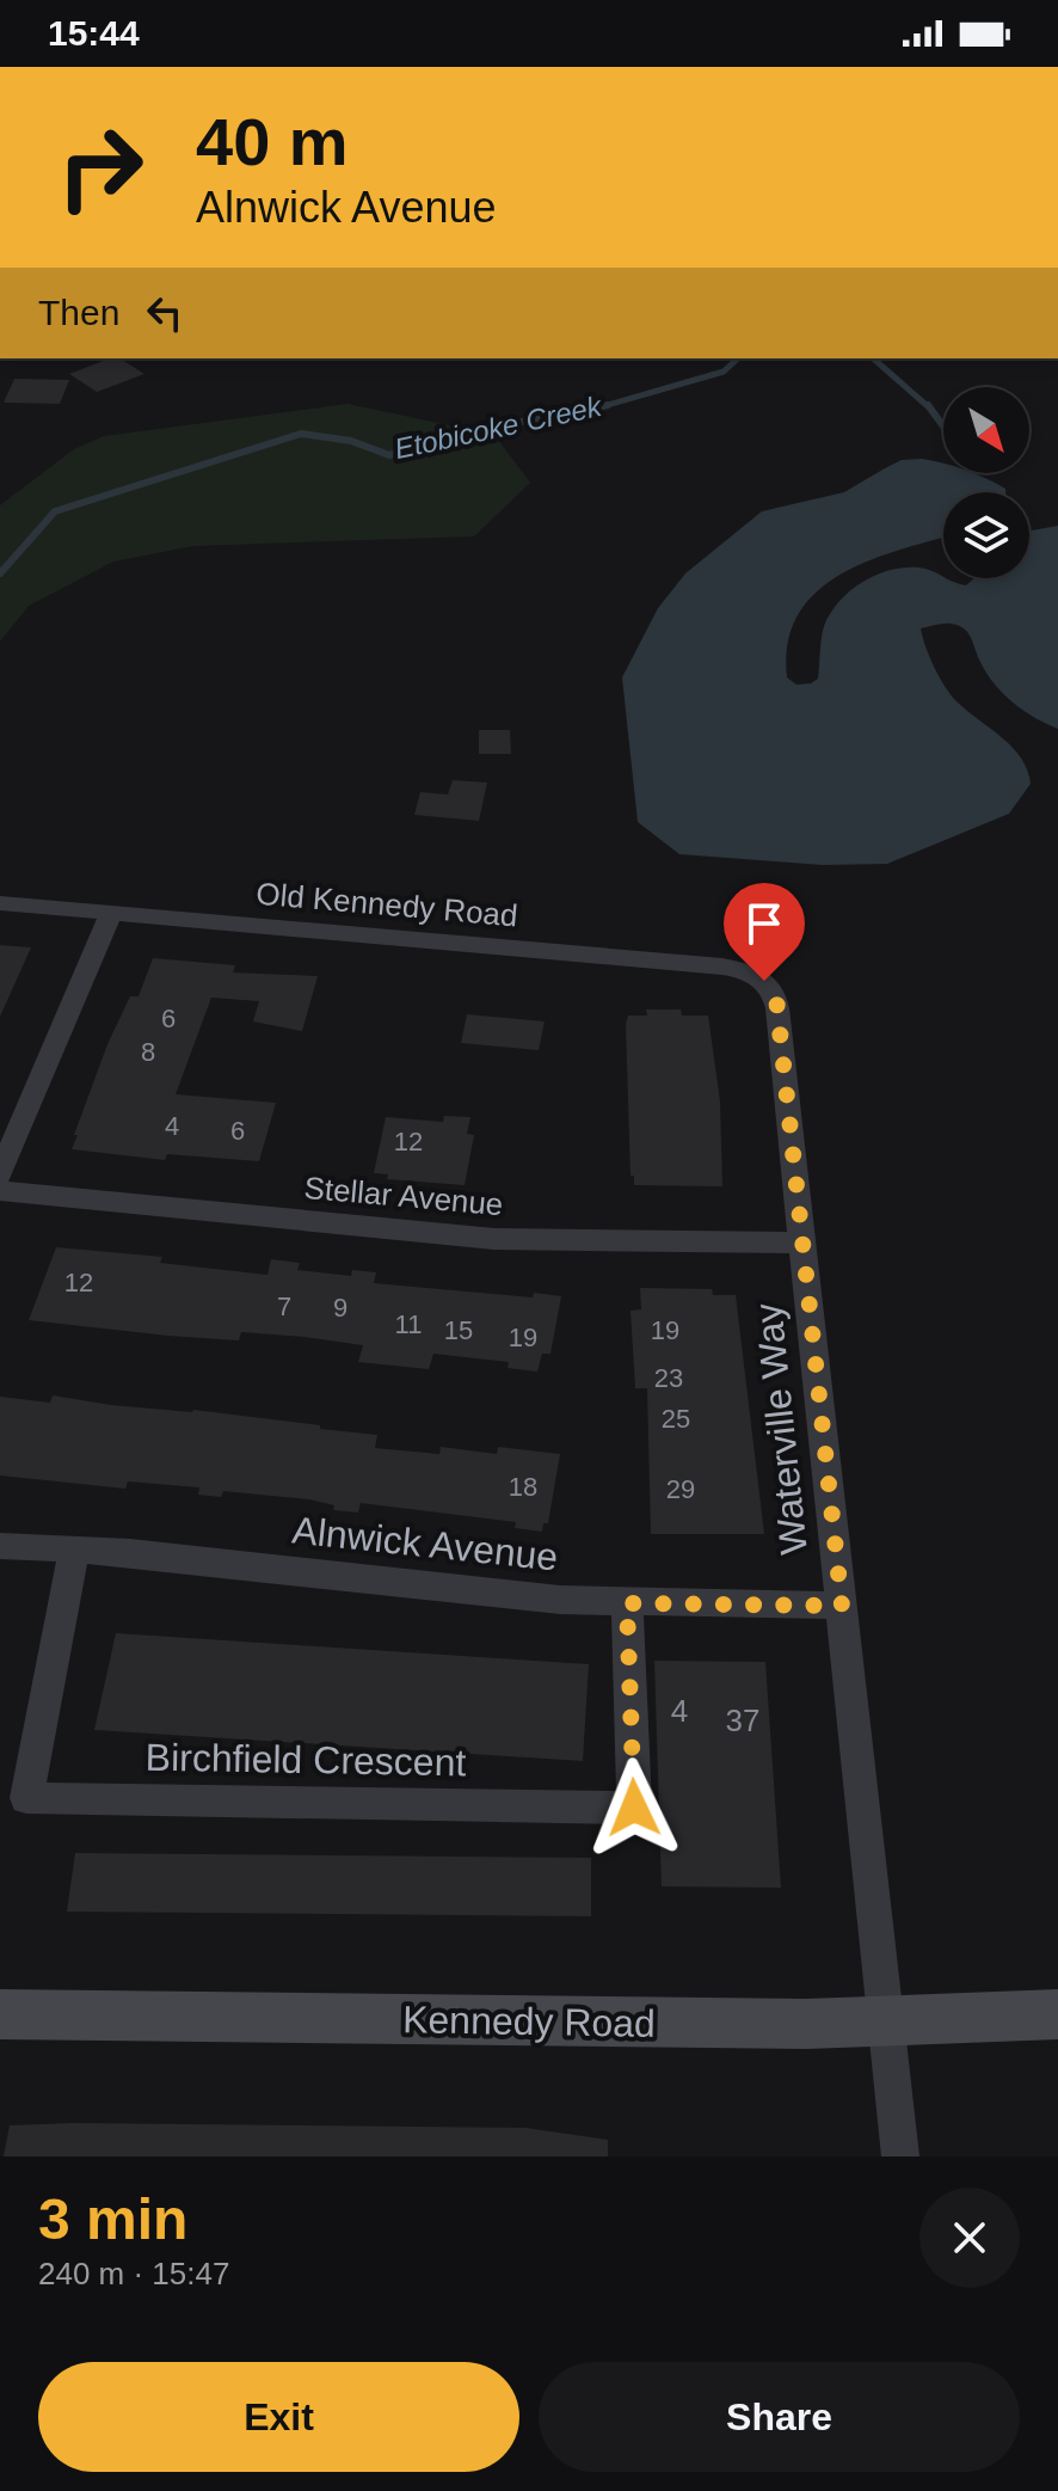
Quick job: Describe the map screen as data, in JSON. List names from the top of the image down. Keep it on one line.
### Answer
{"streets":{"main road":["Kennedy Road"],"street":["Old Kennedy Road","Stellar Avenue","Waterville Way","Alnwick Avenue","Birchfield Crescent"]},"crossings":[["Old Kennedy Road","Waterville Way"],["Stellar Avenue","Waterville Way"],["Waterville Way","Alnwick Avenue"],["Waterville Way","Kennedy Road"],["Alnwick Avenue","Birchfield Crescent"]],"water":["Etobicoke Creek"],"house_numbers":["6","8","4","6","12","12","7","9","11","15","19","19","23","25","18","29","4","37"],"north":"bottom right","page":{"status":"15:44","turn":["40 m","Alnwick Avenue"],"then":"Then","heading":["3 min","240 m · 15:47"],"buttons":["Exit","Share"]}}
